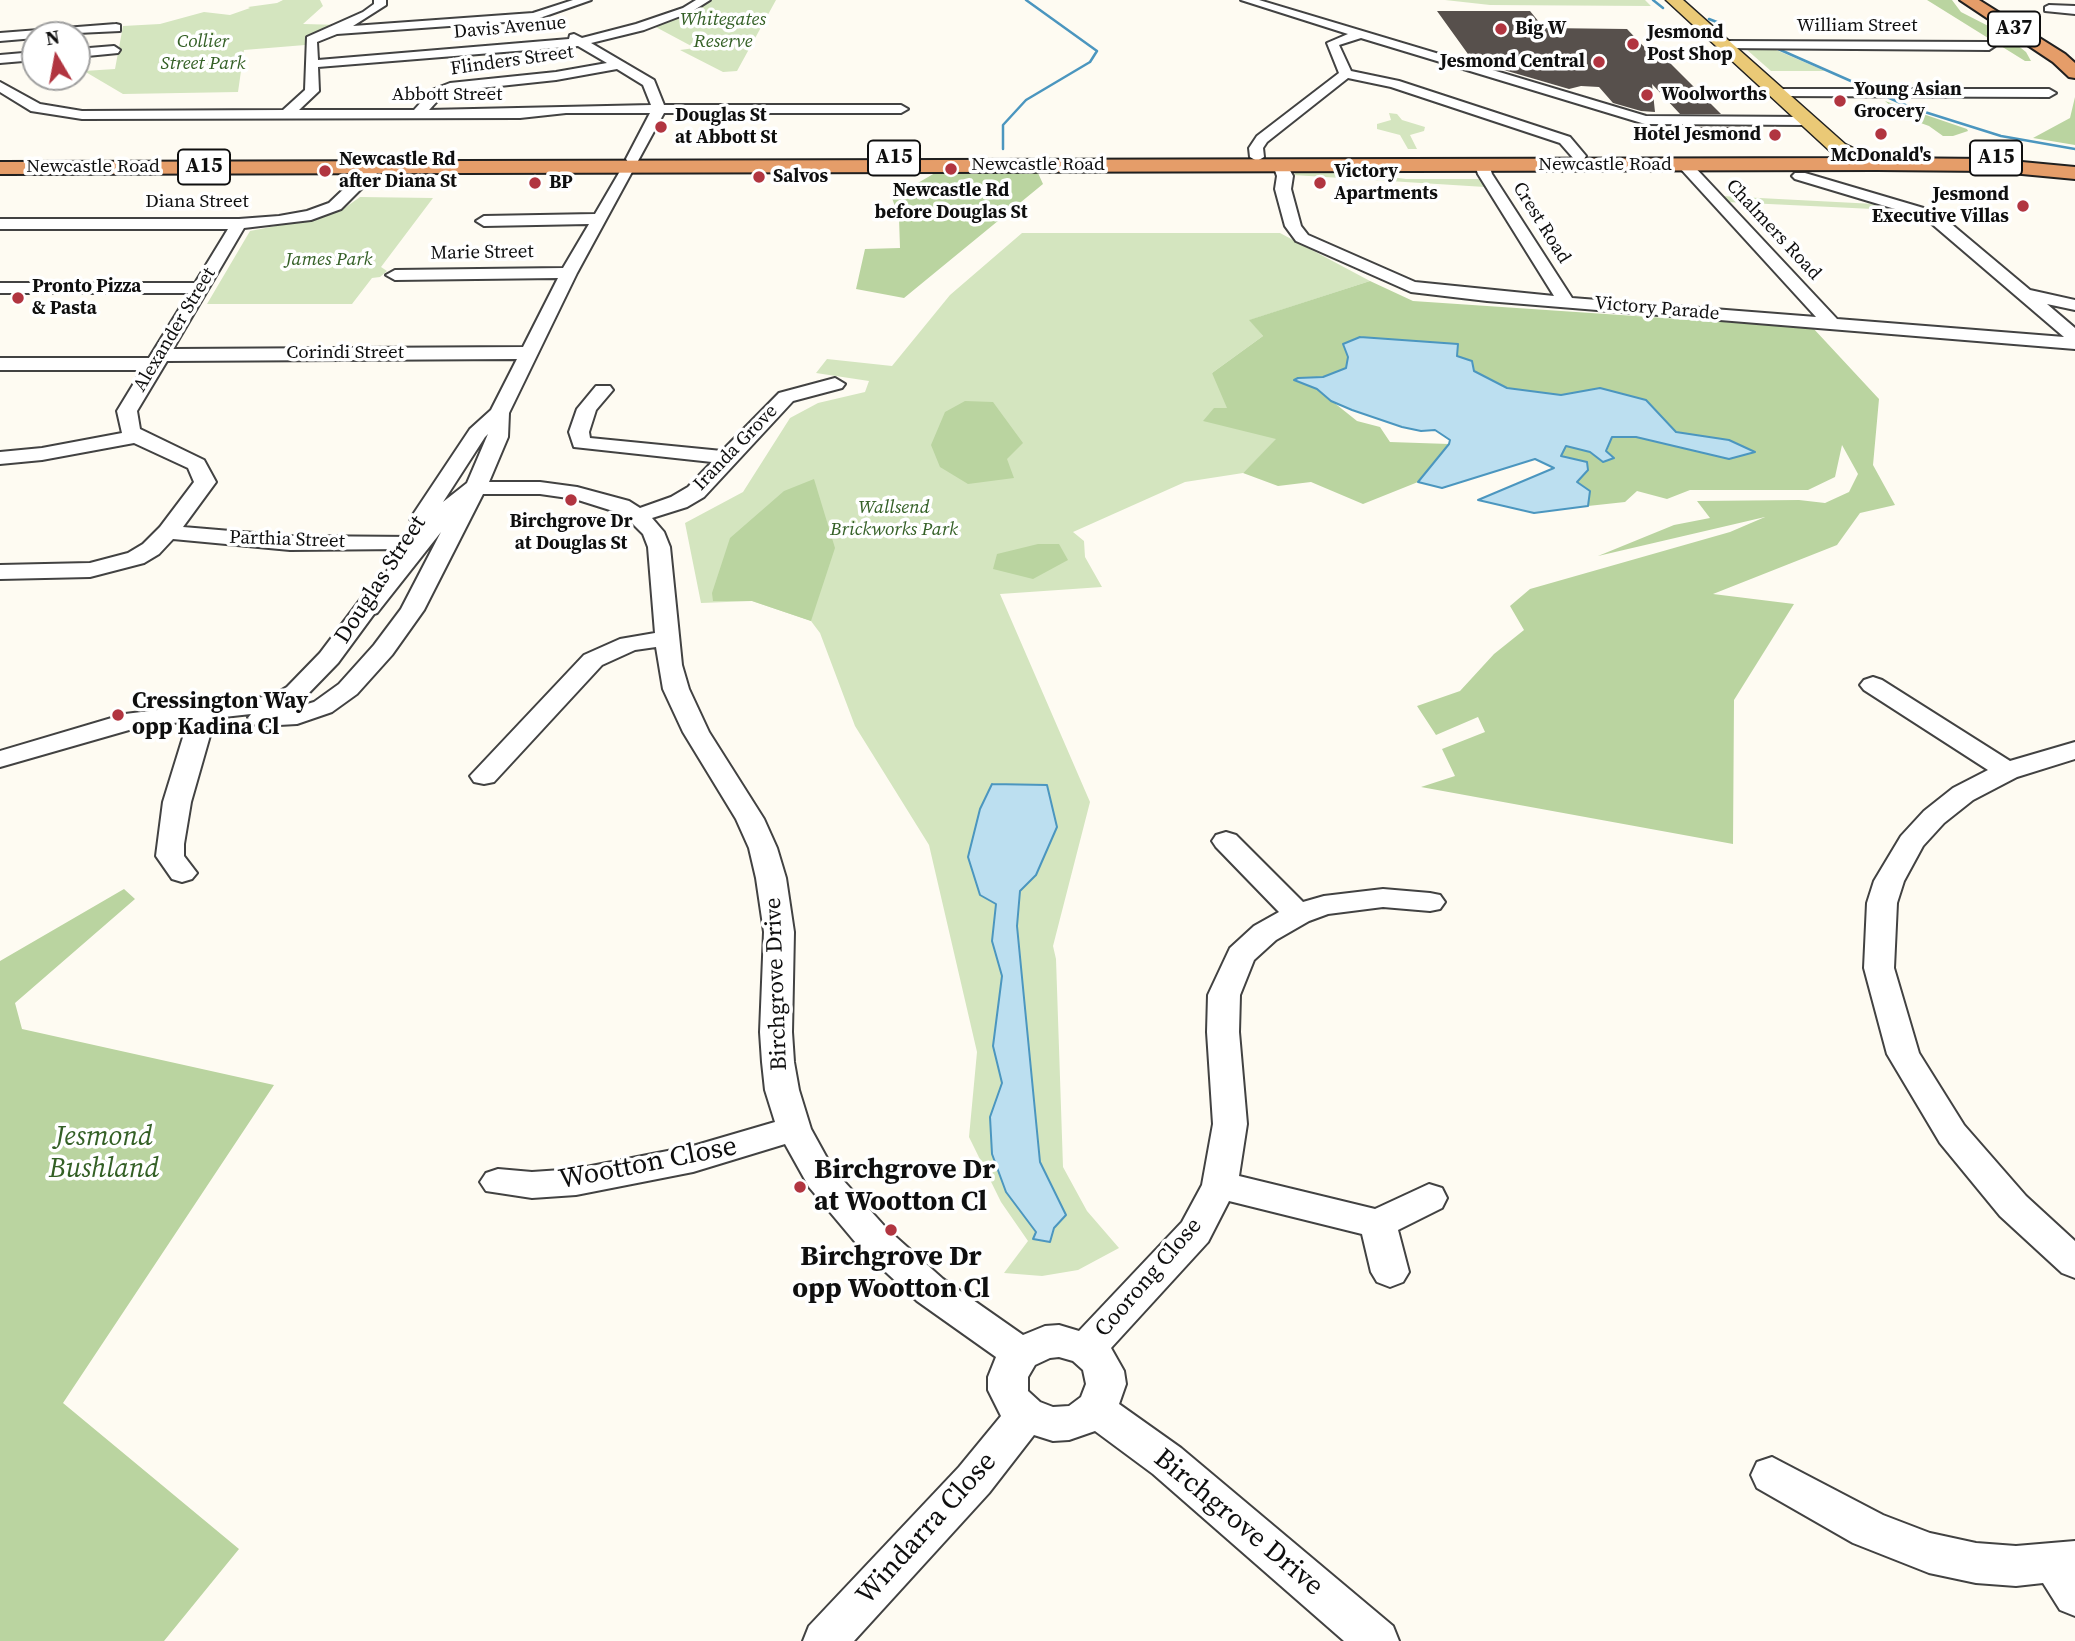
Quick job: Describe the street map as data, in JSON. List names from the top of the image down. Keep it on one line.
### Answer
{"streets":{"highway":["A37","A15","Newcastle Road"],"street":["William Street","Davis Avenue","Flinders Street","Abbott Street","Diana Street","Crest Road","Chalmers Road","Marie Street","Victory Parade","Alexander Street","Corindi Street","Iranda Grove","Parthia Street","Douglas Street","Birchgrove Drive","Wootton Close","Coorong Close","Windarra Close"]},"crossings":[["Flinders Street","Abbott Street"],["Abbott Street","Douglas Street"],["Newcastle Road","Diana Street"],["Newcastle Road","Crest Road"],["Newcastle Road","Chalmers Road"],["Newcastle Road","Victory Parade"],["Newcastle Road","Douglas Street"],["Diana Street","Alexander Street"],["Crest Road","Victory Parade"],["Chalmers Road","Victory Parade"],["Marie Street","Douglas Street"],["Alexander Street","Corindi Street"],["Corindi Street","Douglas Street"],["Iranda Grove","Birchgrove Drive"],["Parthia Street","Douglas Street"],["Birchgrove Drive","Wootton Close"],["Birchgrove Drive","Coorong Close"],["Birchgrove Drive","Windarra Close"],["Coorong Close","Windarra Close"]],"parks":["Whitegates Reserve","Collier Street Park","James Park","Wallsend Brickworks Park","Jesmond Bushland"],"places":["Big W","Jesmond Post Shop","Jesmond Central","Woolworths","Young Asian Grocery","Douglas St at Abbott St","McDonald's","Hotel Jesmond","Newcastle Rd before Douglas St","Newcastle Rd after Diana St","Salvos","BP","Victory Apartments","Jesmond Executive Villas","Pronto Pizza & Pasta","Birchgrove Dr at Douglas St","Cressington Way opp Kadina Cl","Birchgrove Dr at Wootton Cl","Birchgrove Dr opp Wootton Cl"],"north":"top"}
